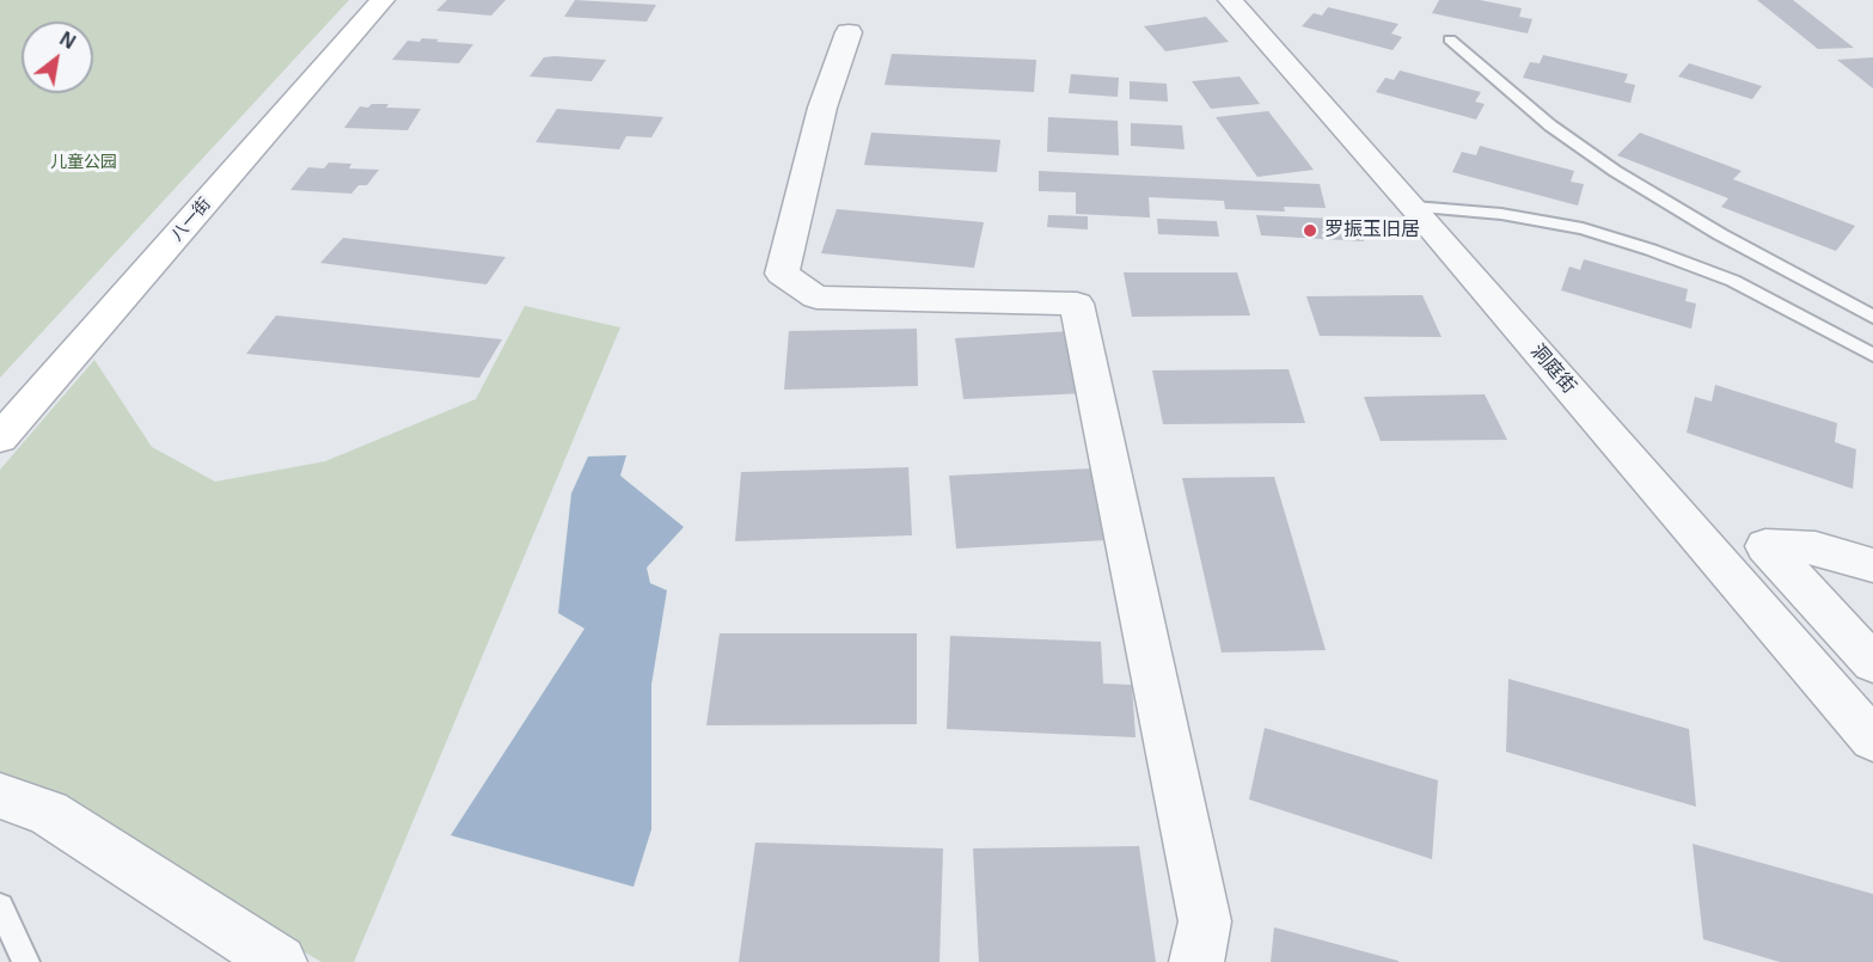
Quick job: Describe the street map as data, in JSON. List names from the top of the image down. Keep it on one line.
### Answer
{"streets":{"street":["八一街","洞庭街"]},"parks":["儿童公园"],"places":["罗振玉旧居"],"north":"top right"}
